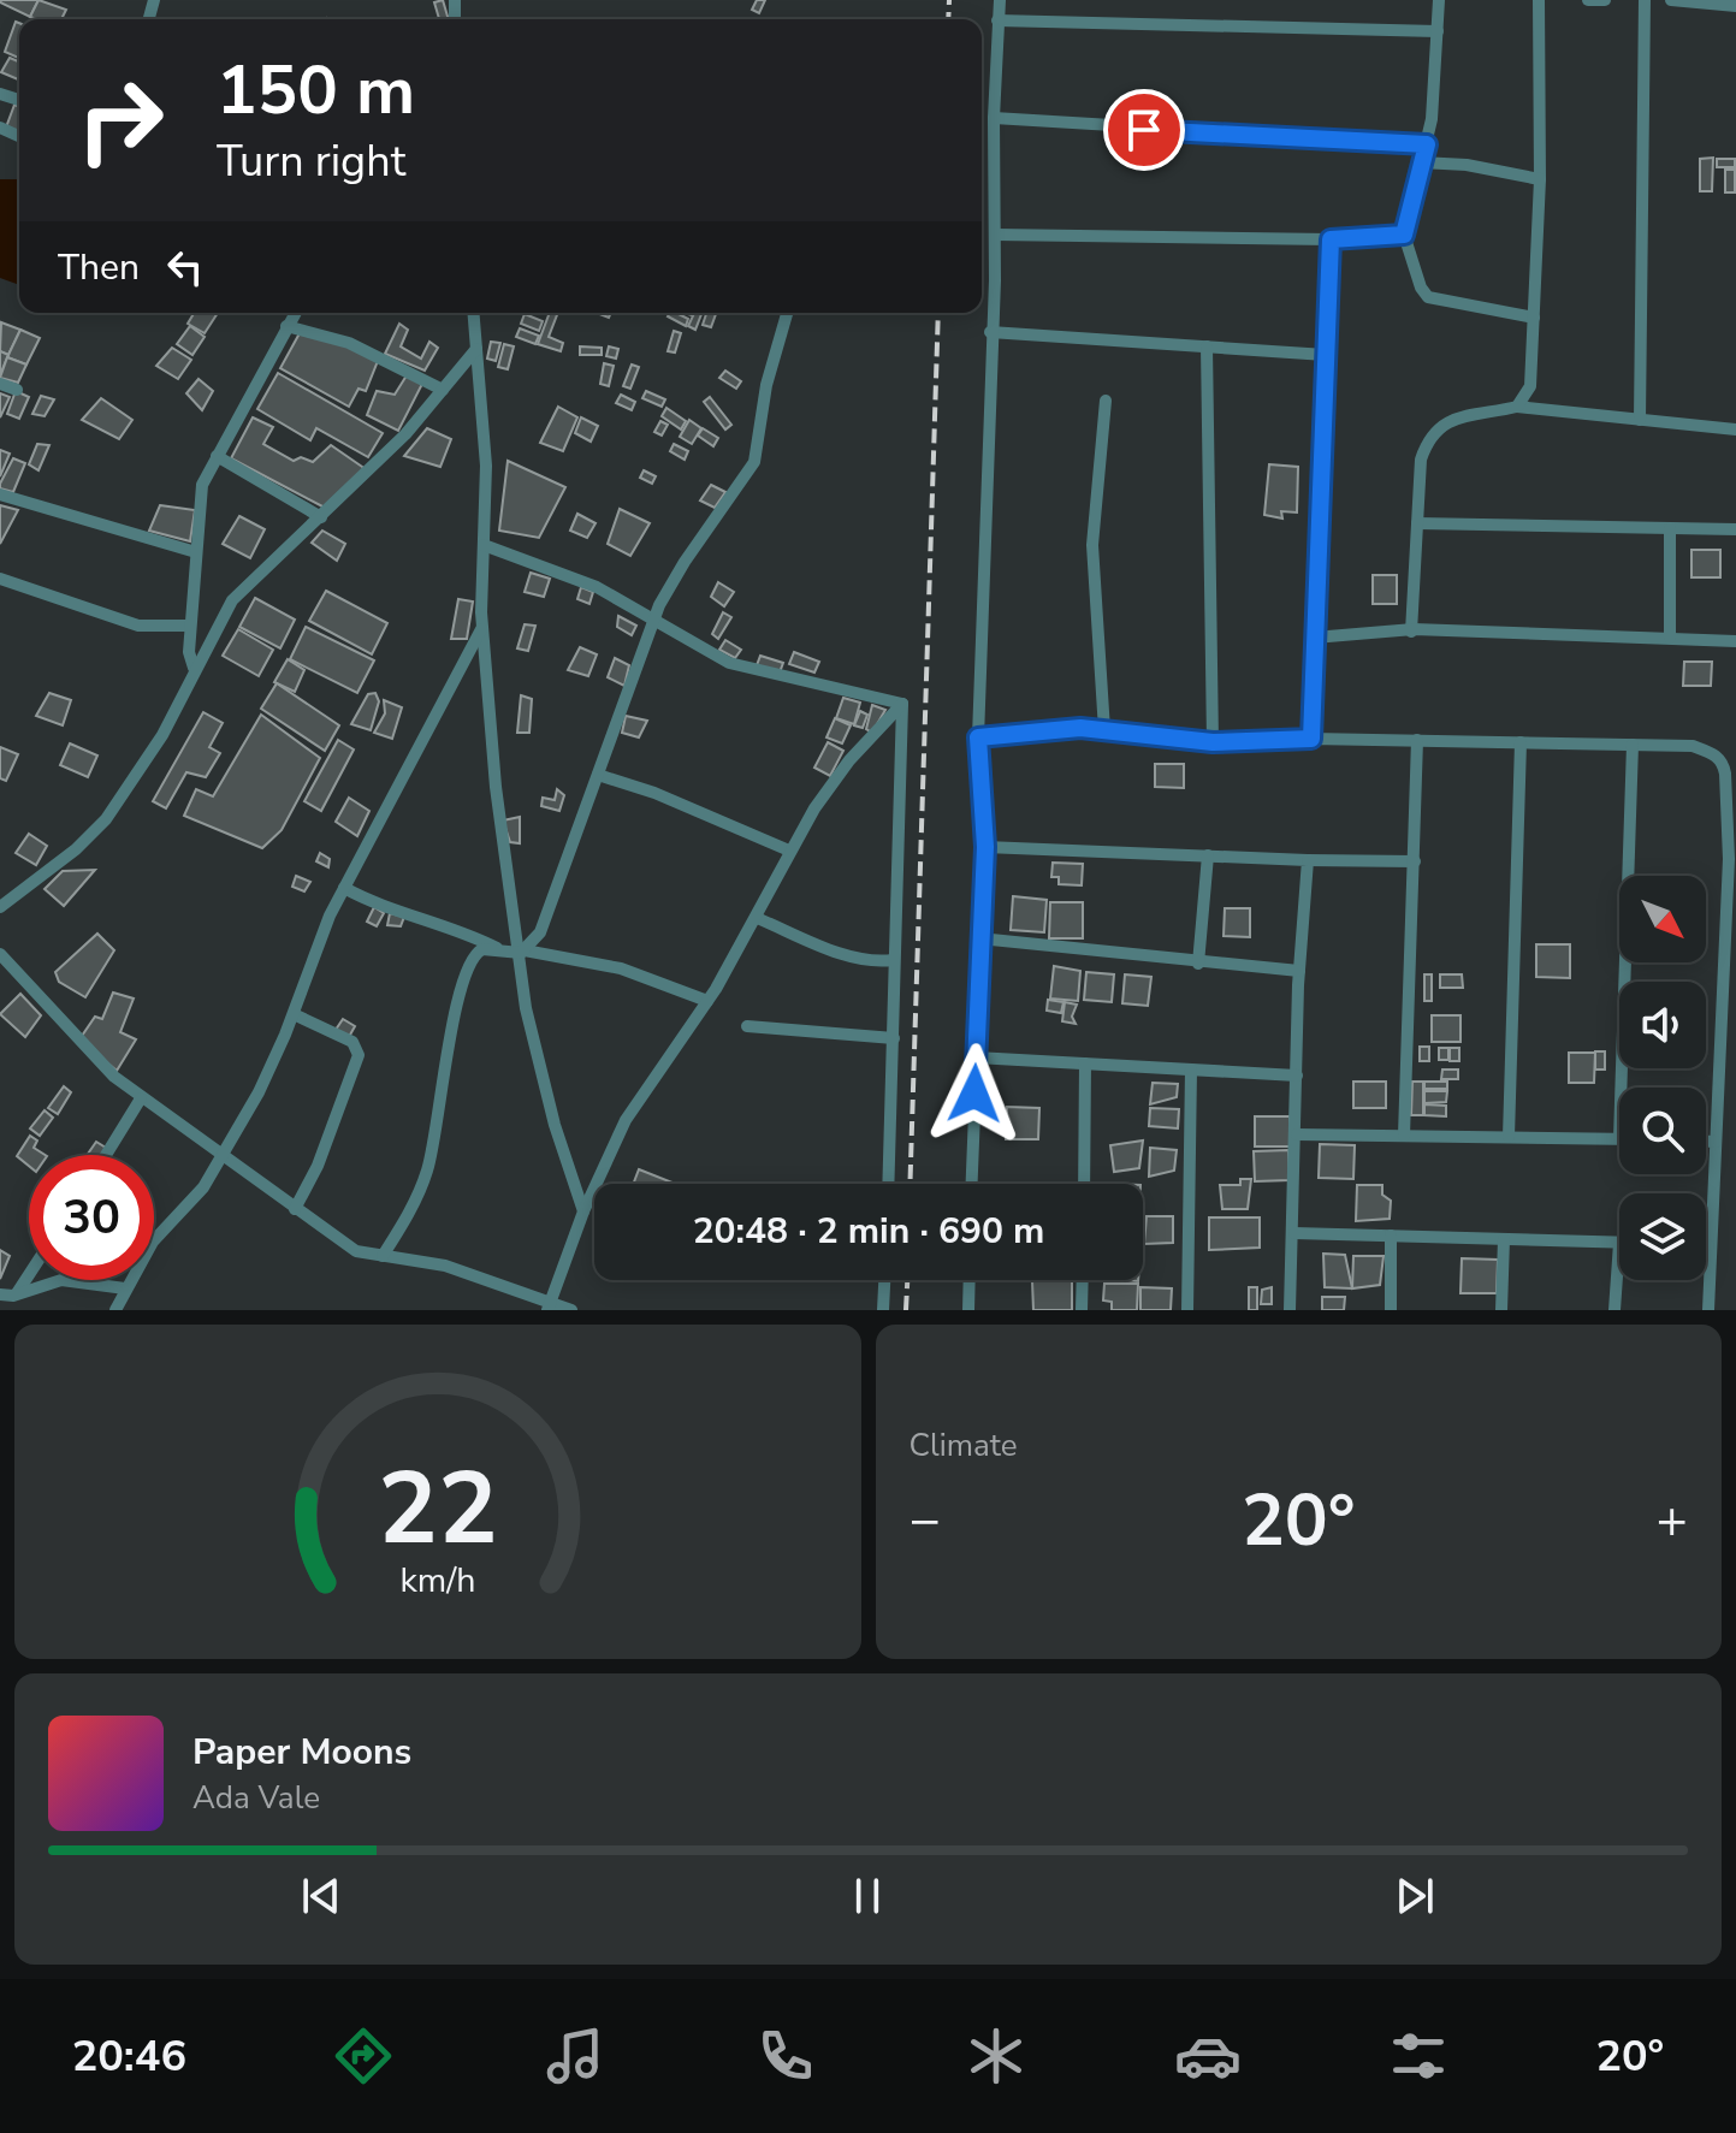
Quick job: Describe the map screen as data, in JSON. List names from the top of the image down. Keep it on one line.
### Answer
{"north":"bottom right","page":{"turn":["150 m","Turn right"],"then":"Then","limit":"30","trip":"20:48 · 2 min · 690 m","tile":"Climate","heat":["−","20°","+"],"song":["Paper Moons","Ada Vale"],"tabs":["20:46","20°"],"gauge":["22","km/h"]}}
